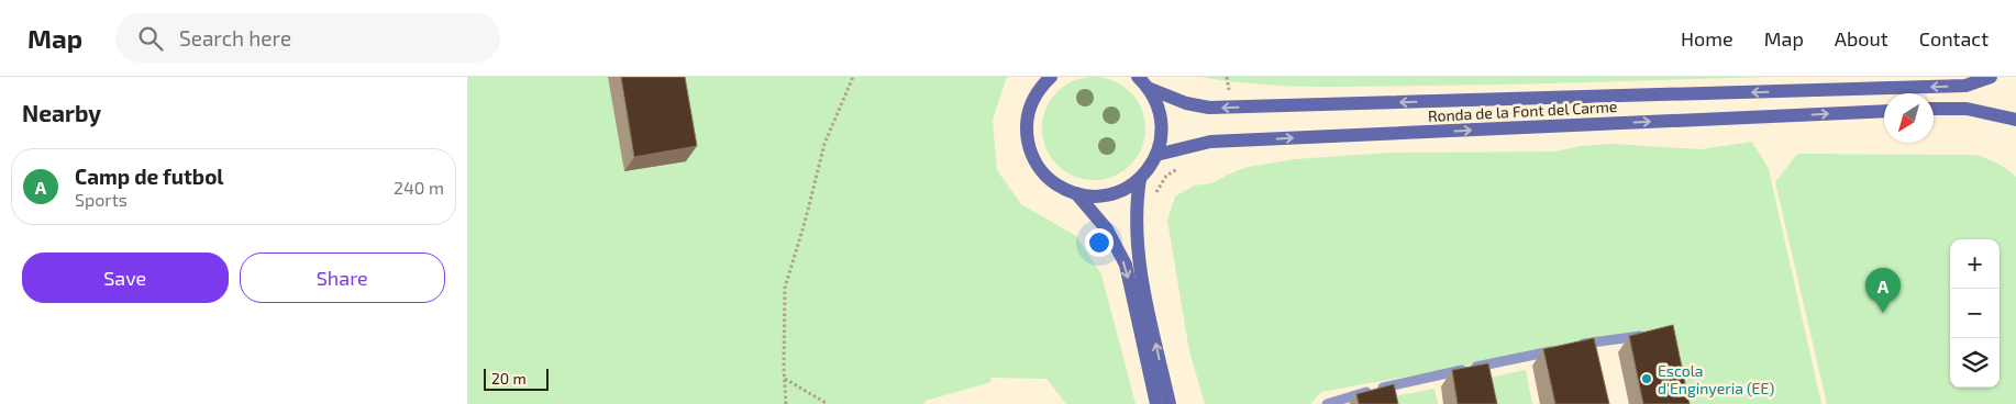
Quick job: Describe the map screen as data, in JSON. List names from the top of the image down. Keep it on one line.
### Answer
{"streets":{"street":["Ronda de la Font del Carme"]},"places":["Escola d'Enginyeria (EE)"],"scale_bar":"20 m","north":"bottom left","page":{"header":"Map","search":"Search here","nav":["Home","Map","About","Contact"],"heading":"Nearby","list":[{"mark":"A","name":"Camp de futbol","note":"Sports","value":"240 m"}],"buttons":["Save","Share"],"map_buttons":["+","−"],"pins":"A","scale":"20 m"}}
